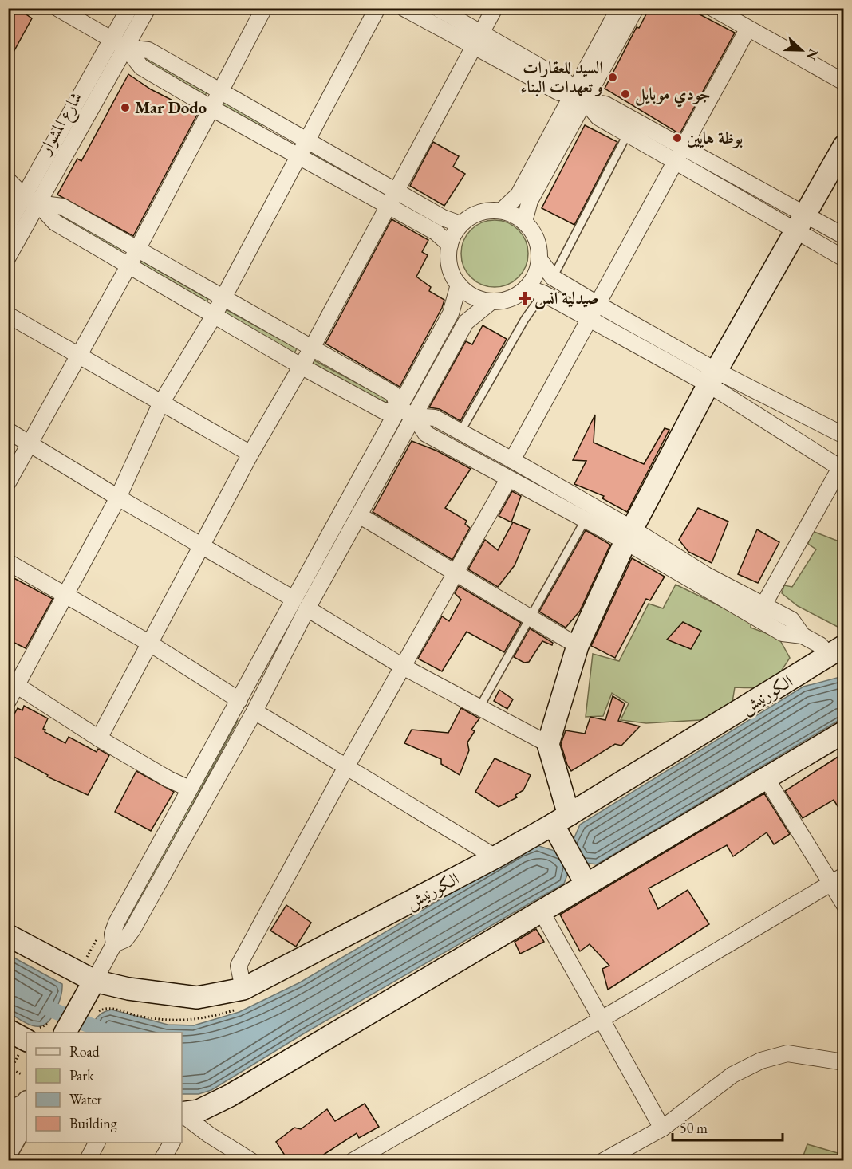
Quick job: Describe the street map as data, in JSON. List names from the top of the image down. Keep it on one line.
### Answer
{"streets":{"main road":["الكورنيش"],"street":["شارع المشوار"]},"places":{"other":["السيد للعقارات و تعهدات البناء","جودي موبايل","Mar Dodo","بوظة هايين"],"health":["صيدلية انس"]},"legend":["Road","Park","Water","Building"],"scale_bar":"50 m","north":"right"}
